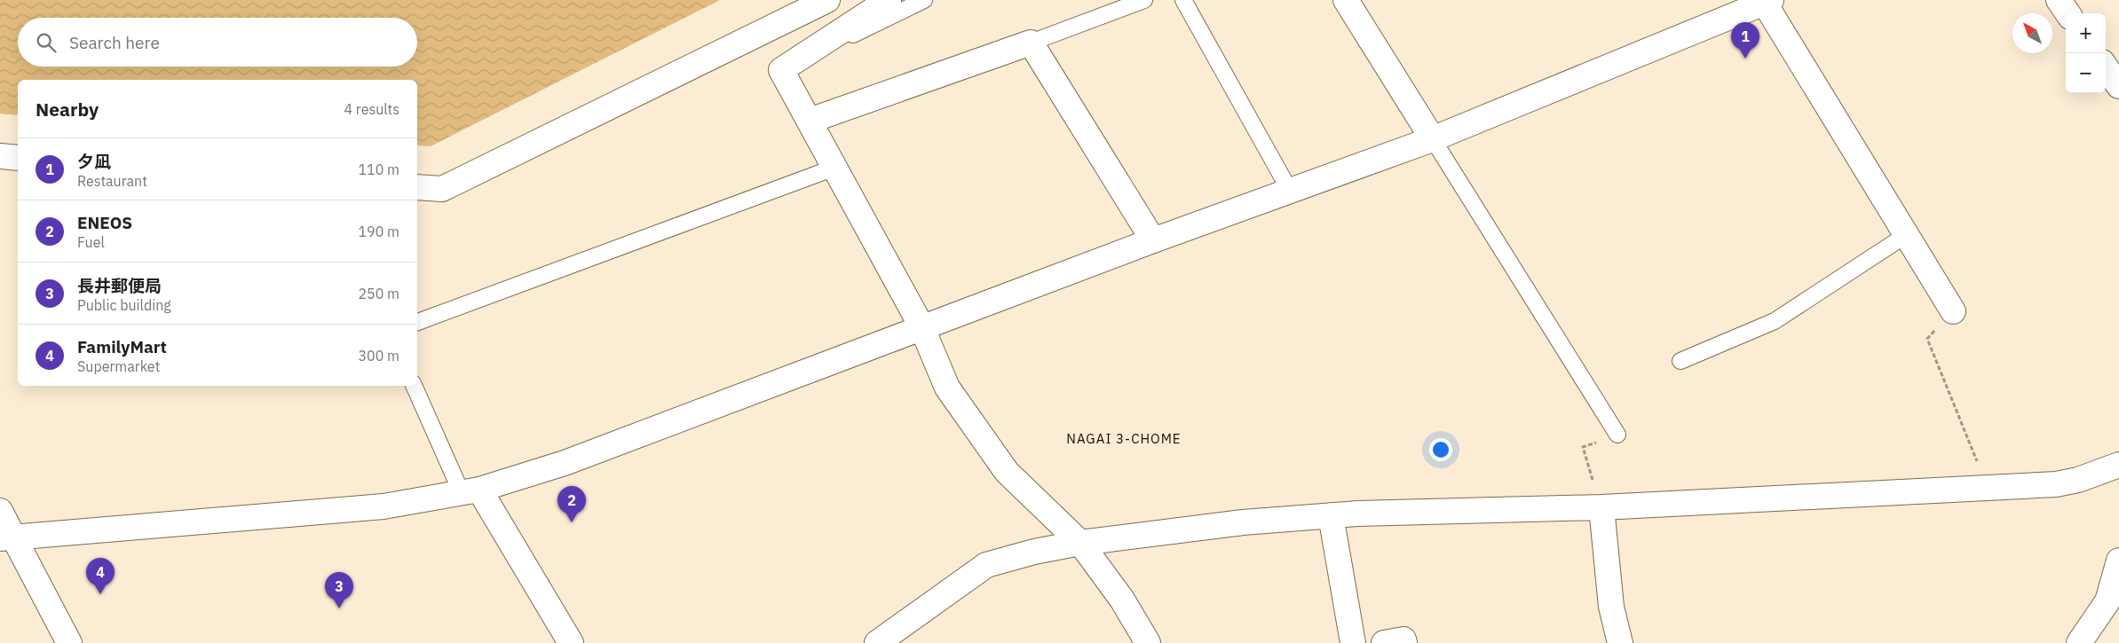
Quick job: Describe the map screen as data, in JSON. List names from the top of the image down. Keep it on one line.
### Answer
{"districts":["NAGAI 3-CHOME"],"north":"top left","page":{"map_buttons":["+","−"],"search":"Search here","pins":["1","2","4","3"],"heading":["Nearby","4 results"],"list":[{"mark":"1","name":"夕凪","note":"Restaurant","value":"110 m"},{"mark":"2","name":"ENEOS","note":"Fuel","value":"190 m"},{"mark":"3","name":"長井郵便局","note":"Public building","value":"250 m"},{"mark":"4","name":"FamilyMart","note":"Supermarket","value":"300 m"}]}}
